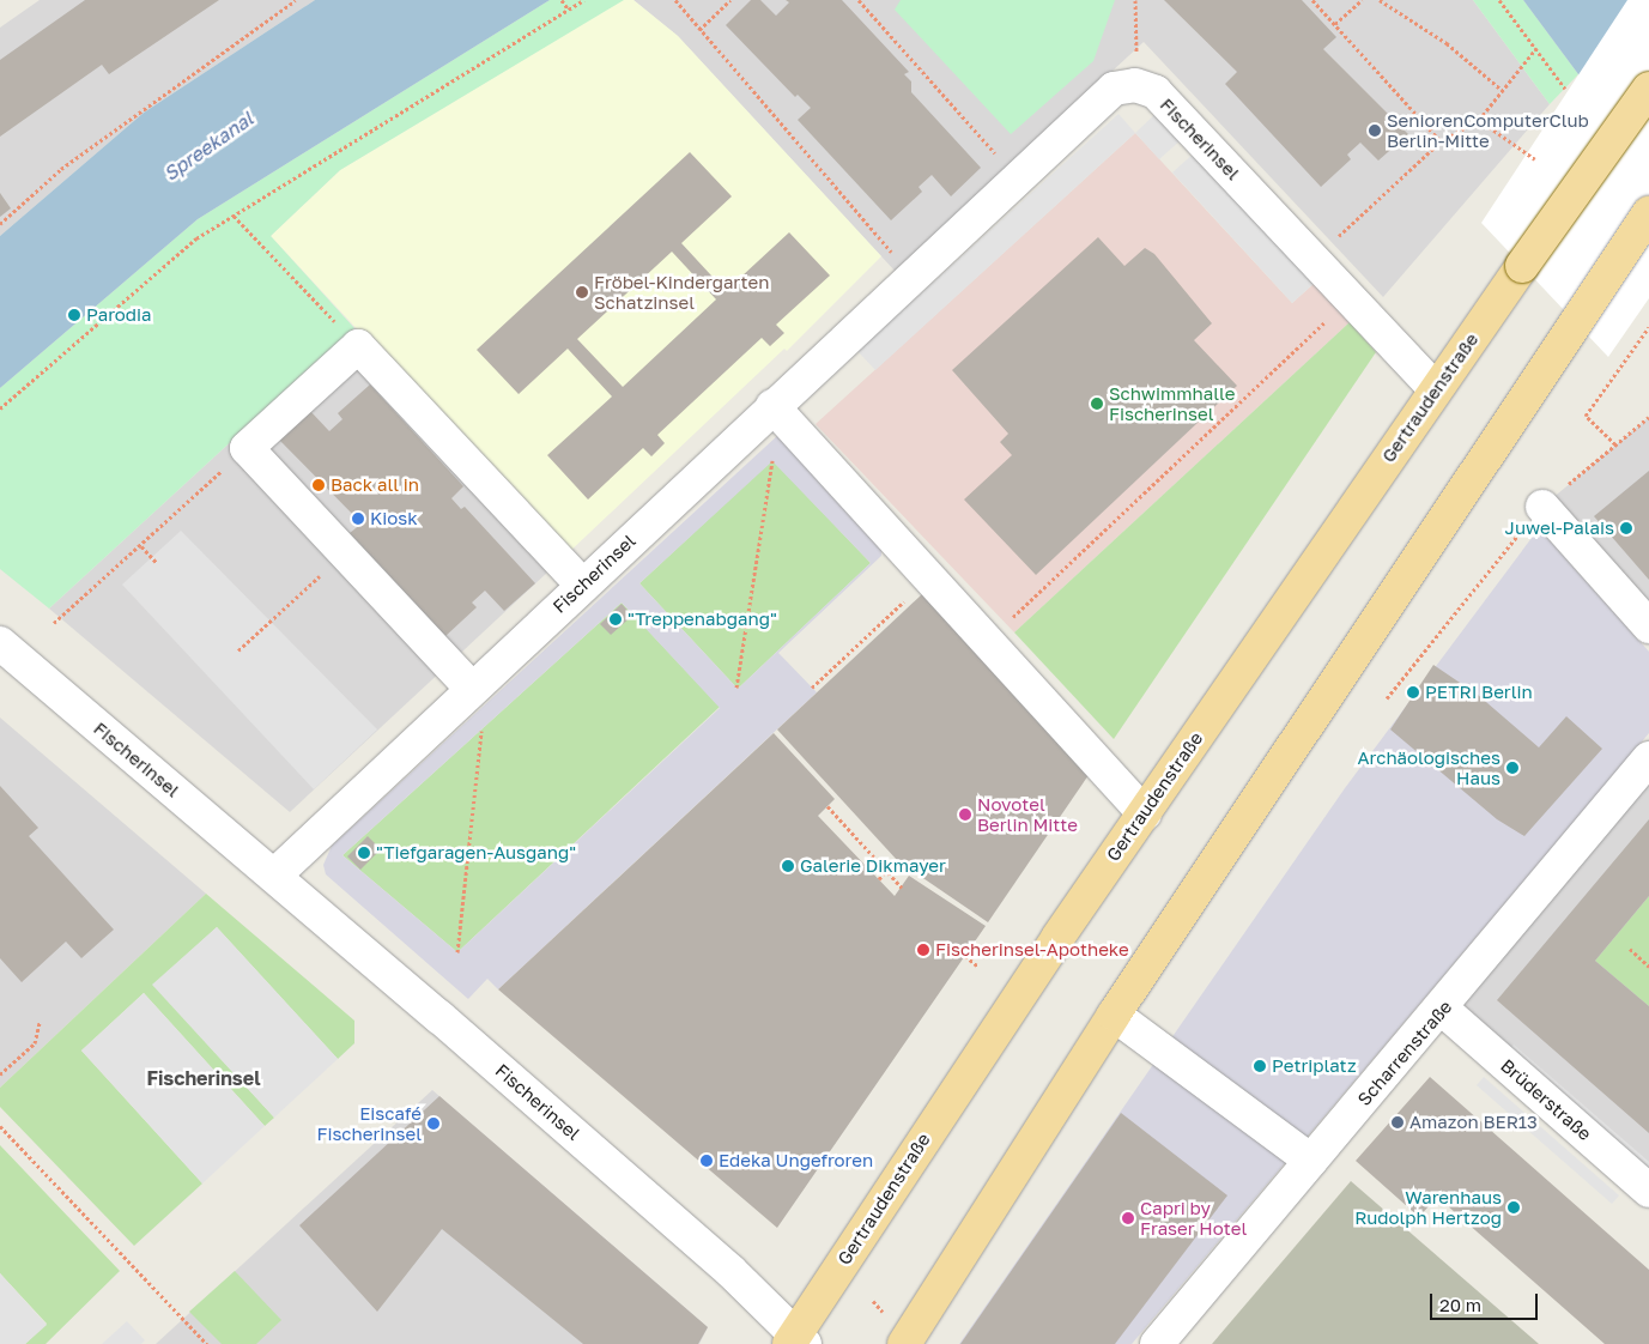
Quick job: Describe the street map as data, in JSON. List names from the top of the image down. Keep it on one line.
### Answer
{"streets":{"main road":["Gertraudenstraße"],"street":["Fischerinsel","Scharrenstraße","Brüderstraße"]},"crossings":[["Fischerinsel","Gertraudenstraße"],["Scharrenstraße","Brüderstraße"]],"districts":["Fischerinsel"],"water":["Spreekanal"],"places":["SeniorenComputerClub Berlin-Mitte","Fröbel-Kindergarten Schatzinsel","Parodia","Schwimmhalle Fischerinsel","Back all in","Kiosk","Juwel-Palais","\"Treppenabgang\"","PETRI Berlin","Archäologisches Haus","Novotel Berlin Mitte","\"Tiefgaragen-Ausgang\"","Galerie Dikmayer","Fischerinsel-Apotheke","Petriplatz","Amazon BER13","Eiscafé Fischerinsel","Edeka Ungefroren","Warenhaus Rudolph Hertzog","Capri by Fraser Hotel"],"scale_bar":"20 m"}
